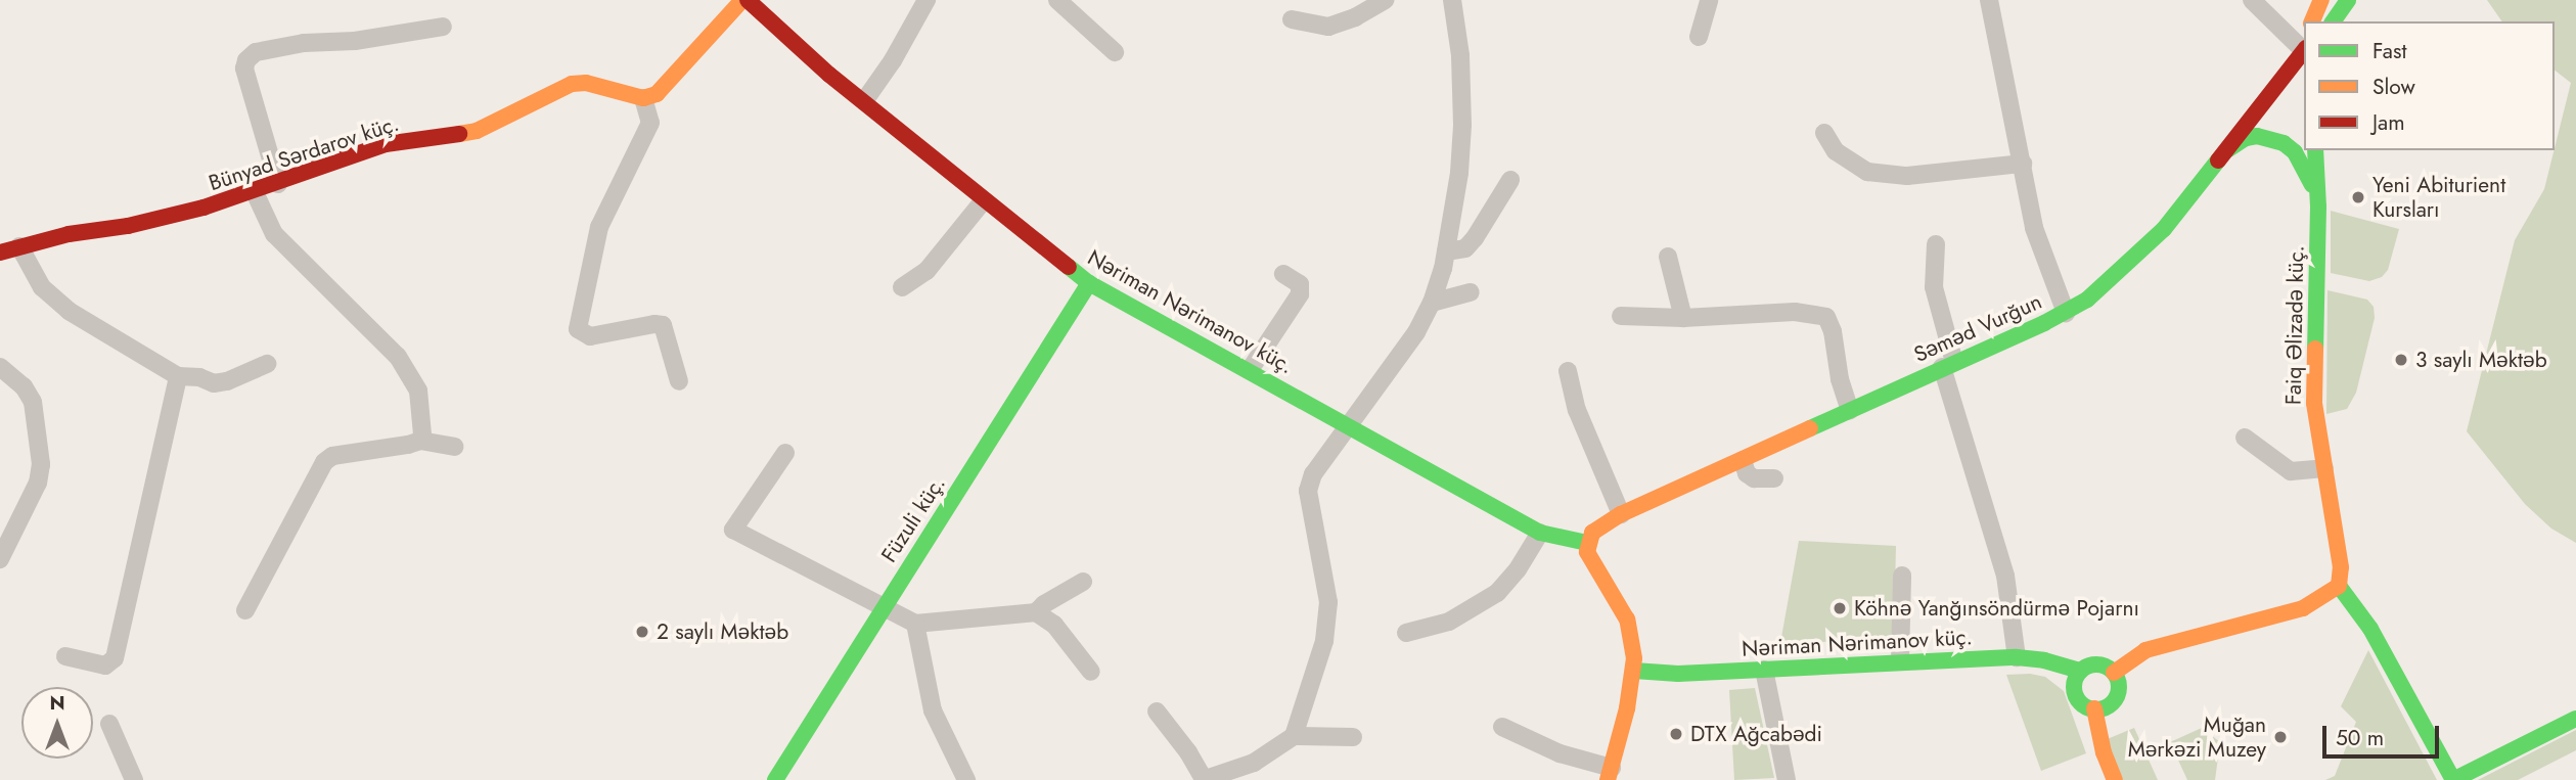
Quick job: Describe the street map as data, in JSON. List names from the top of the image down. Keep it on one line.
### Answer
{"streets":{"street":["Bünyad Sərdarov küç.","Nəriman Nərimanov küç.","Faiq Əlizadə küç.","Səməd Vurğun","Füzuli küç."]},"crossings":[["Nəriman Nərimanov küç.","Səməd Vurğun"],["Nəriman Nərimanov küç.","Füzuli küç."]],"places":["Yeni Abiturient Kursları","3 saylı Məktəb","Köhnə Yanğınsöndürmə Pojarnı","2 saylı Məktəb","DTX Ağcabədi","Muğan Mərkəzi Muzey"],"legend":["Fast","Slow","Jam"],"scale_bar":"50 m","north":"top"}
